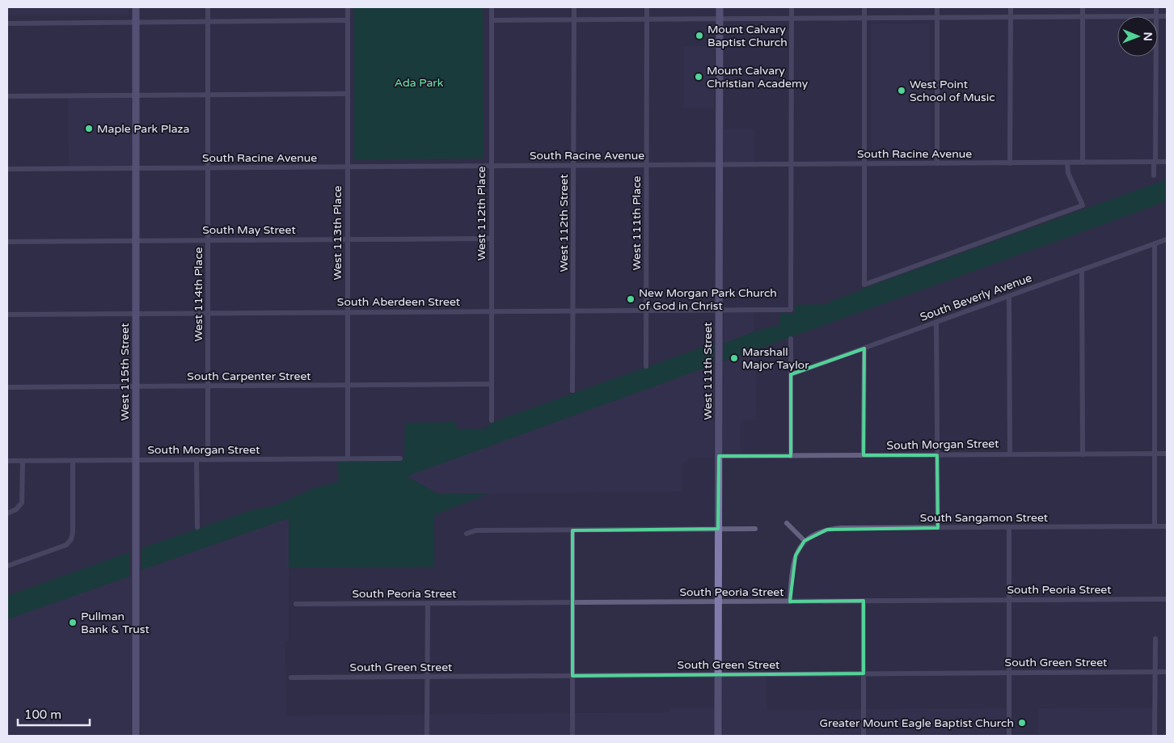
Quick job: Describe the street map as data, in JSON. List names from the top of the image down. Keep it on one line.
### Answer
{"streets":{"main road":["West 111th Street","West 115th Street"],"street":["South Racine Avenue","West 112th Place","West 112th Street","West 111th Place","South May Street","West 113th Place","West 114th Place","South Beverly Avenue","South Aberdeen Street","South Carpenter Street","South Morgan Street","South Sangamon Street","South Peoria Street","South Green Street"]},"crossings":[["South Racine Avenue","West 112th Place"],["South Racine Avenue","West 112th Street"],["South Racine Avenue","West 111th Place"],["South Racine Avenue","West 113th Place"],["South Racine Avenue","West 114th Place"],["South Racine Avenue","South Aberdeen Street"],["South Racine Avenue","West 111th Street"],["South Racine Avenue","West 115th Street"],["West 112th Place","South May Street"],["West 112th Place","South Aberdeen Street"],["West 112th Place","South Carpenter Street"],["West 112th Street","South Aberdeen Street"],["West 111th Place","South Aberdeen Street"],["South May Street","West 113th Place"],["South May Street","West 114th Place"],["South May Street","West 115th Street"],["West 113th Place","South Aberdeen Street"],["West 113th Place","South Carpenter Street"],["West 113th Place","South Morgan Street"],["West 114th Place","South Aberdeen Street"],["West 114th Place","South Carpenter Street"],["West 114th Place","South Morgan Street"],["South Aberdeen Street","West 111th Street"],["South Aberdeen Street","West 115th Street"],["West 111th Street","South Morgan Street"],["West 111th Street","South Peoria Street"],["West 111th Street","South Green Street"],["West 115th Street","South Carpenter Street"],["West 115th Street","South Morgan Street"]],"parks":["Ada Park"],"places":["Mount Calvary Baptist Church","Mount Calvary Christian Academy","West Point School of Music","Maple Park Plaza","New Morgan Park Church of God in Christ","Marshall Major Taylor","Pullman Bank & Trust","Greater Mount Eagle Baptist Church"],"scale_bar":"100 m","north":"right"}
